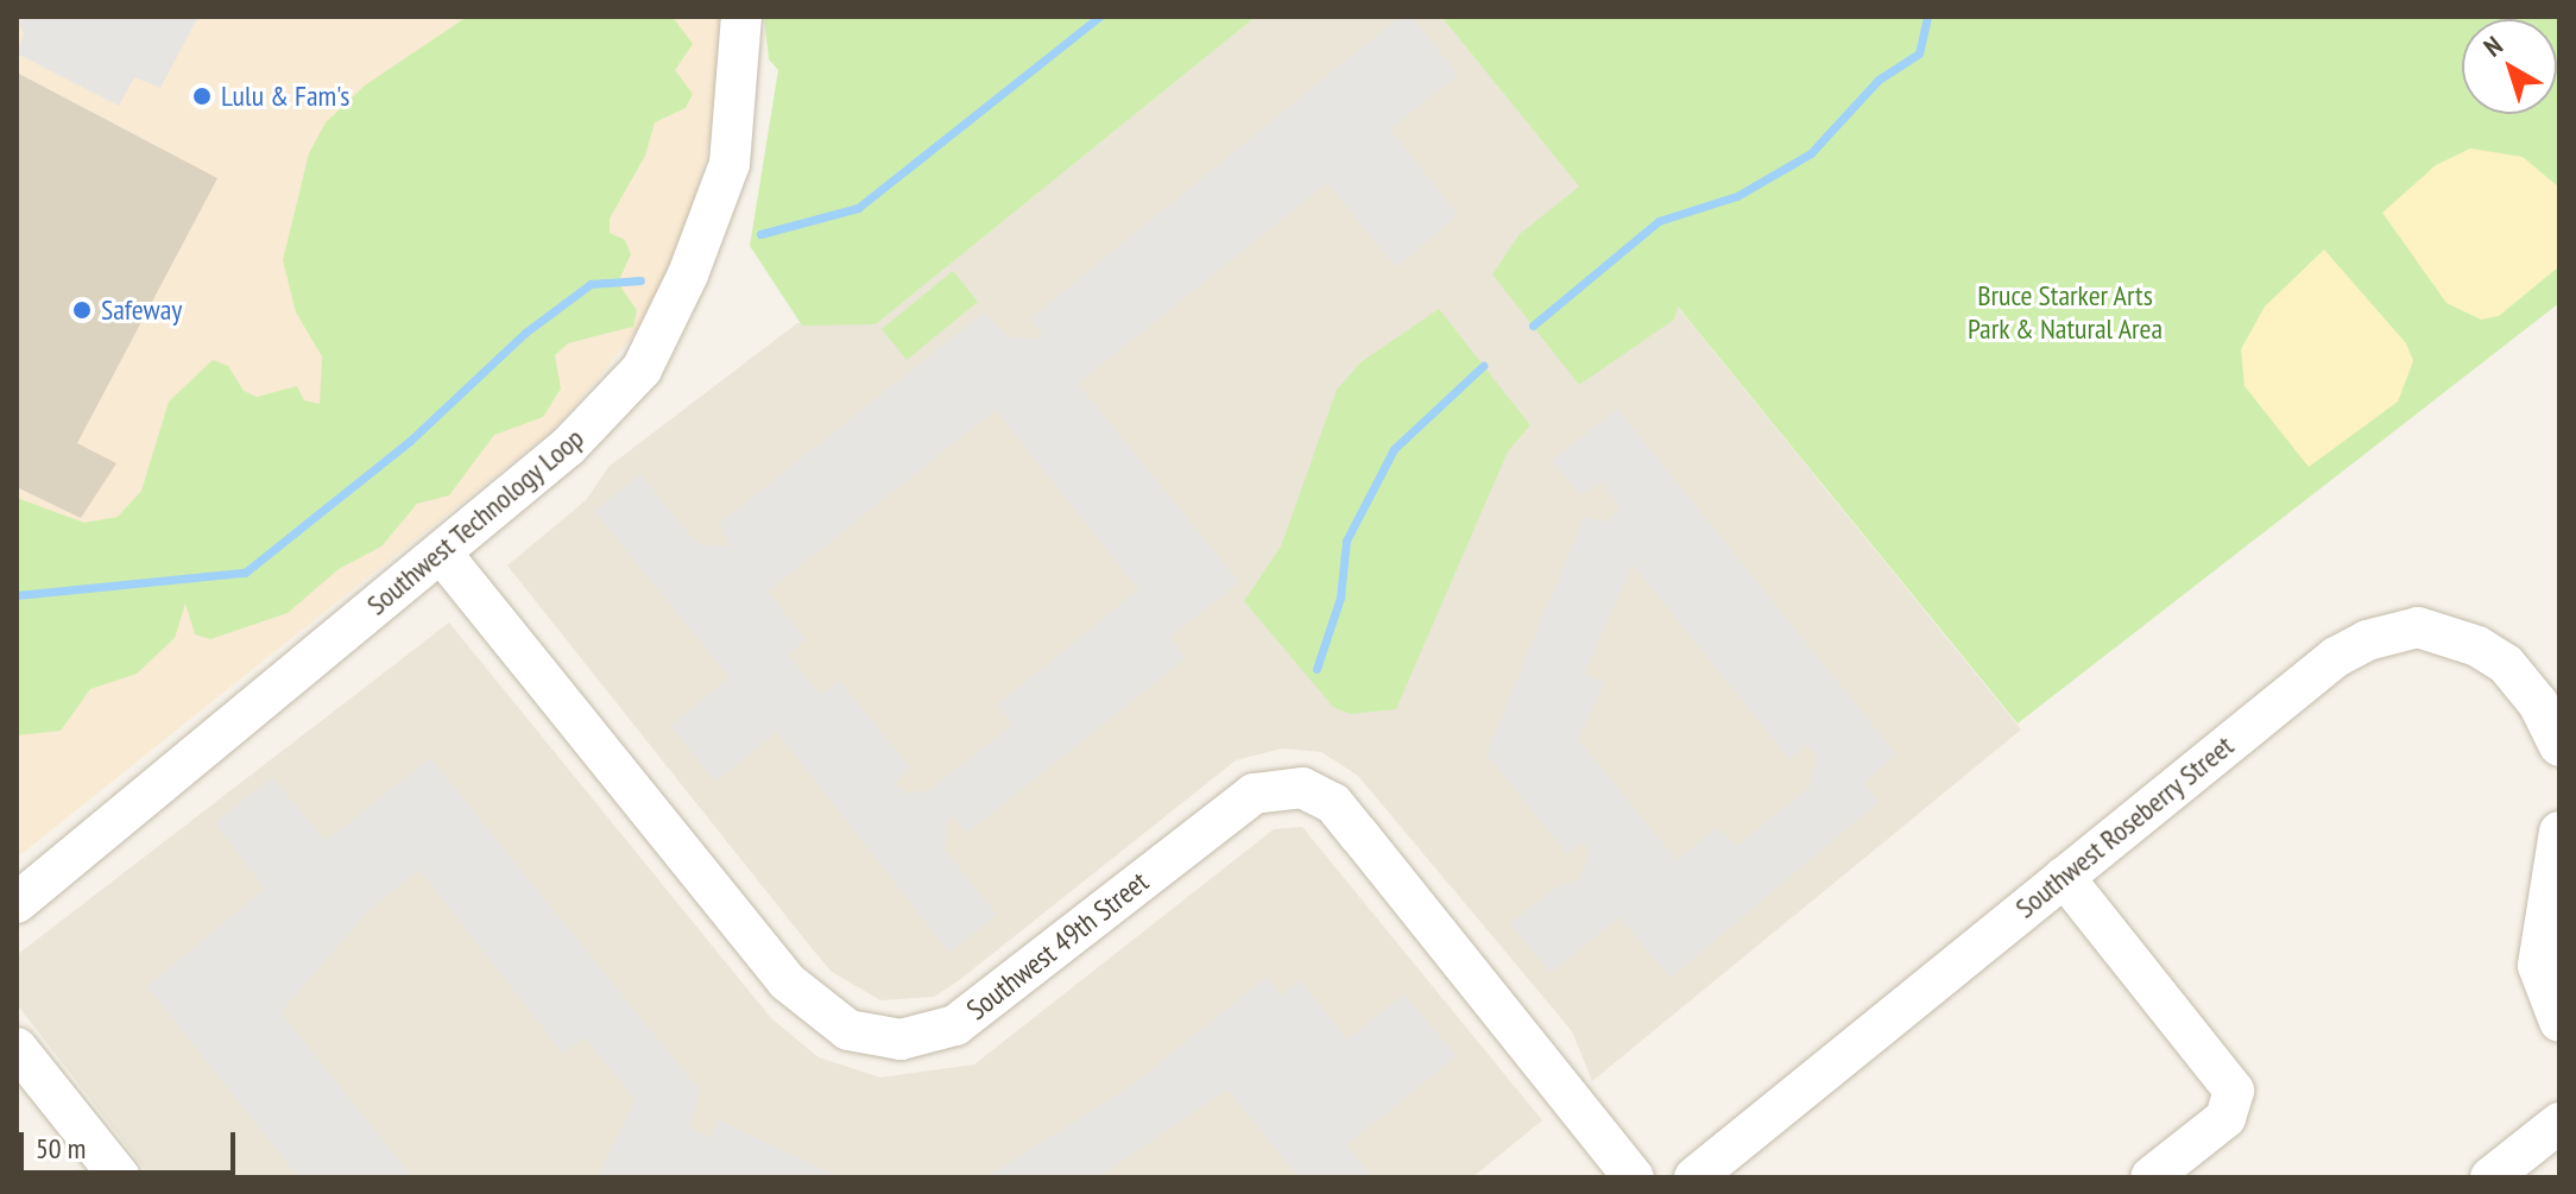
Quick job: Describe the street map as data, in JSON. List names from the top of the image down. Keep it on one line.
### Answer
{"streets":{"street":["Southwest Technology Loop","Southwest Roseberry Street","Southwest 49th Street"]},"crossings":[["Southwest Technology Loop","Southwest 49th Street"]],"parks":["Bruce Starker Arts Park & Natural Area"],"places":["Lulu & Fam's","Safeway"],"scale_bar":"50 m","north":"top left"}
